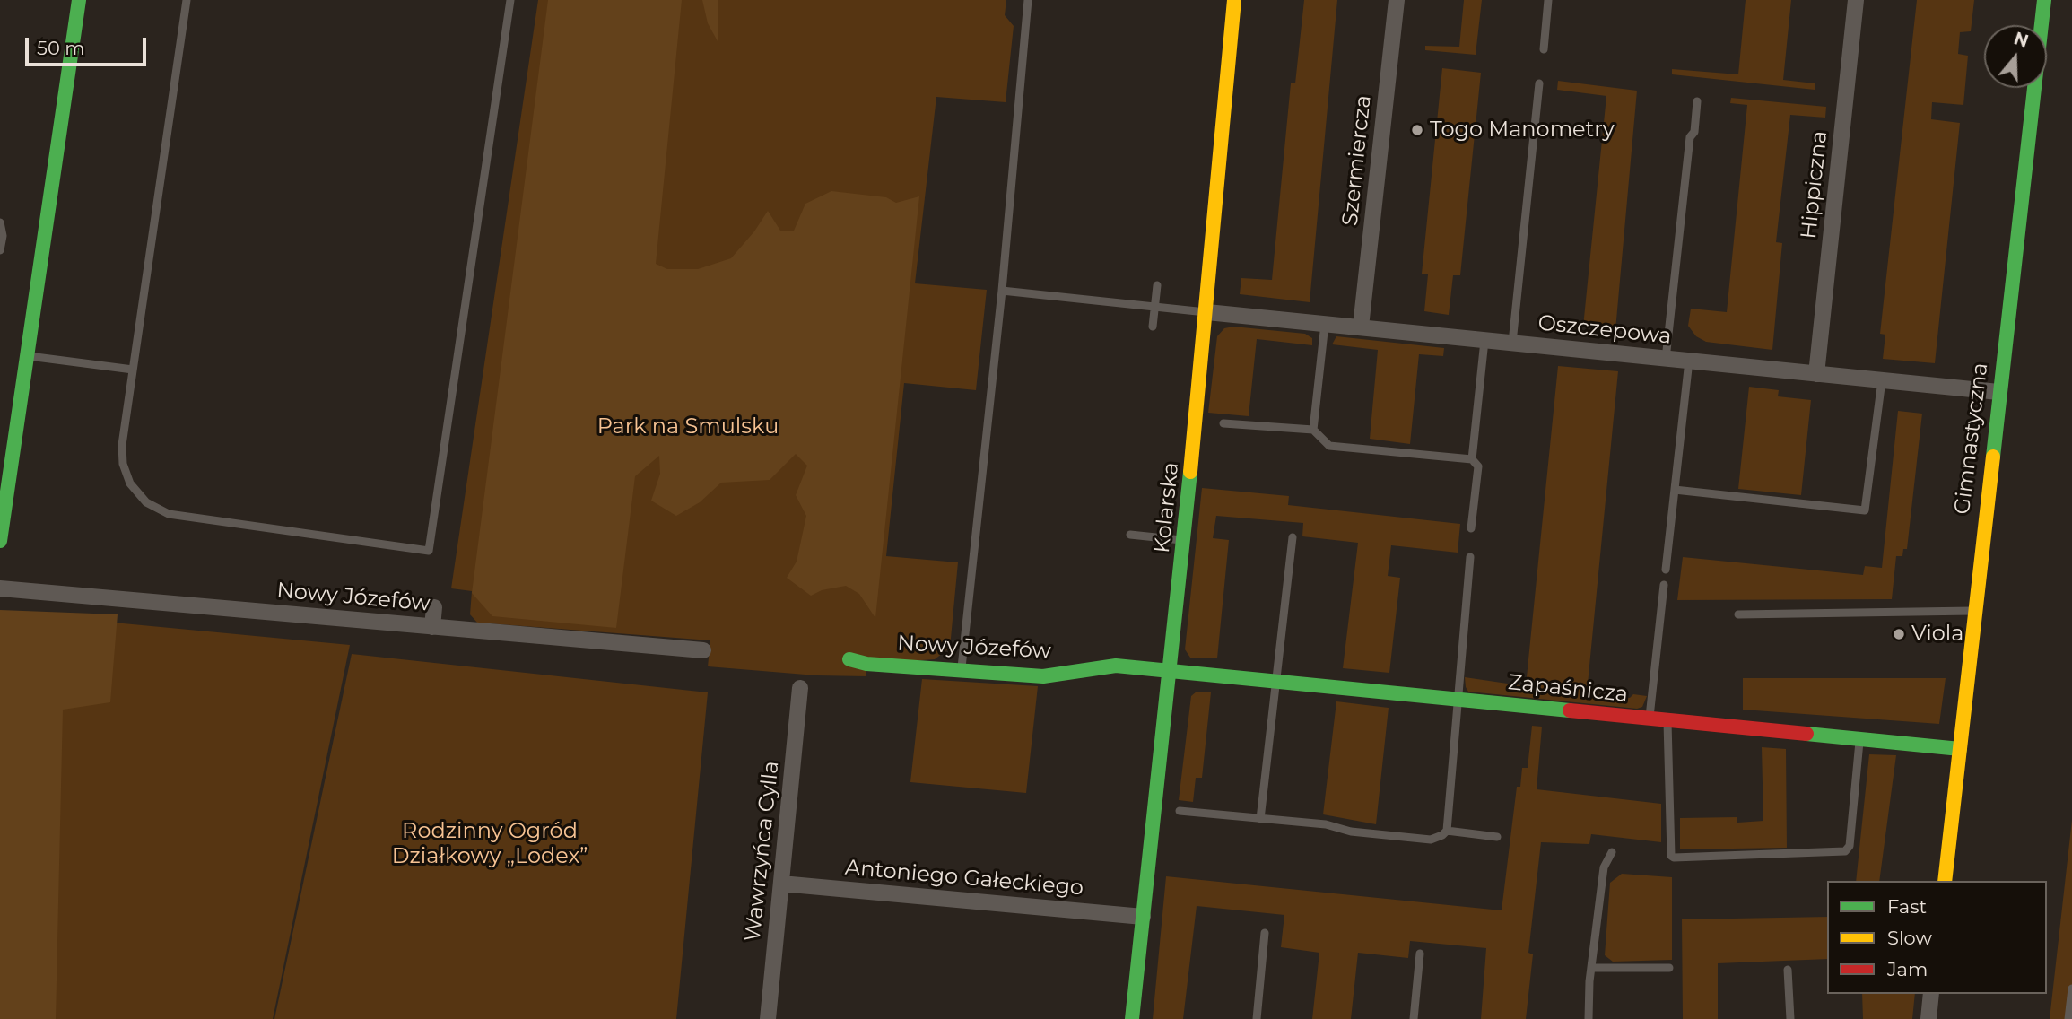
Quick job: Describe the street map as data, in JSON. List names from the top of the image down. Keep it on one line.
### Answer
{"streets":{"street":["Szermiercza","Hippiczna","Oszczepowa","Gimnastyczna","Kolarska","Nowy Józefów","Zapaśnicza","Wawrzyńca Cylla","Antoniego Gałeckiego"]},"crossings":[["Szermiercza","Oszczepowa"],["Hippiczna","Oszczepowa"],["Oszczepowa","Gimnastyczna"],["Oszczepowa","Kolarska"],["Gimnastyczna","Zapaśnicza"],["Kolarska","Nowy Józefów"],["Kolarska","Zapaśnicza"],["Kolarska","Antoniego Gałeckiego"],["Nowy Józefów","Zapaśnicza"],["Wawrzyńca Cylla","Antoniego Gałeckiego"]],"parks":["Park na Smulsku","Rodzinny Ogród Działkowy „Lodex”"],"places":["Togo Manometry","Viola"],"legend":["Fast","Slow","Jam"],"scale_bar":"50 m","north":"top"}
